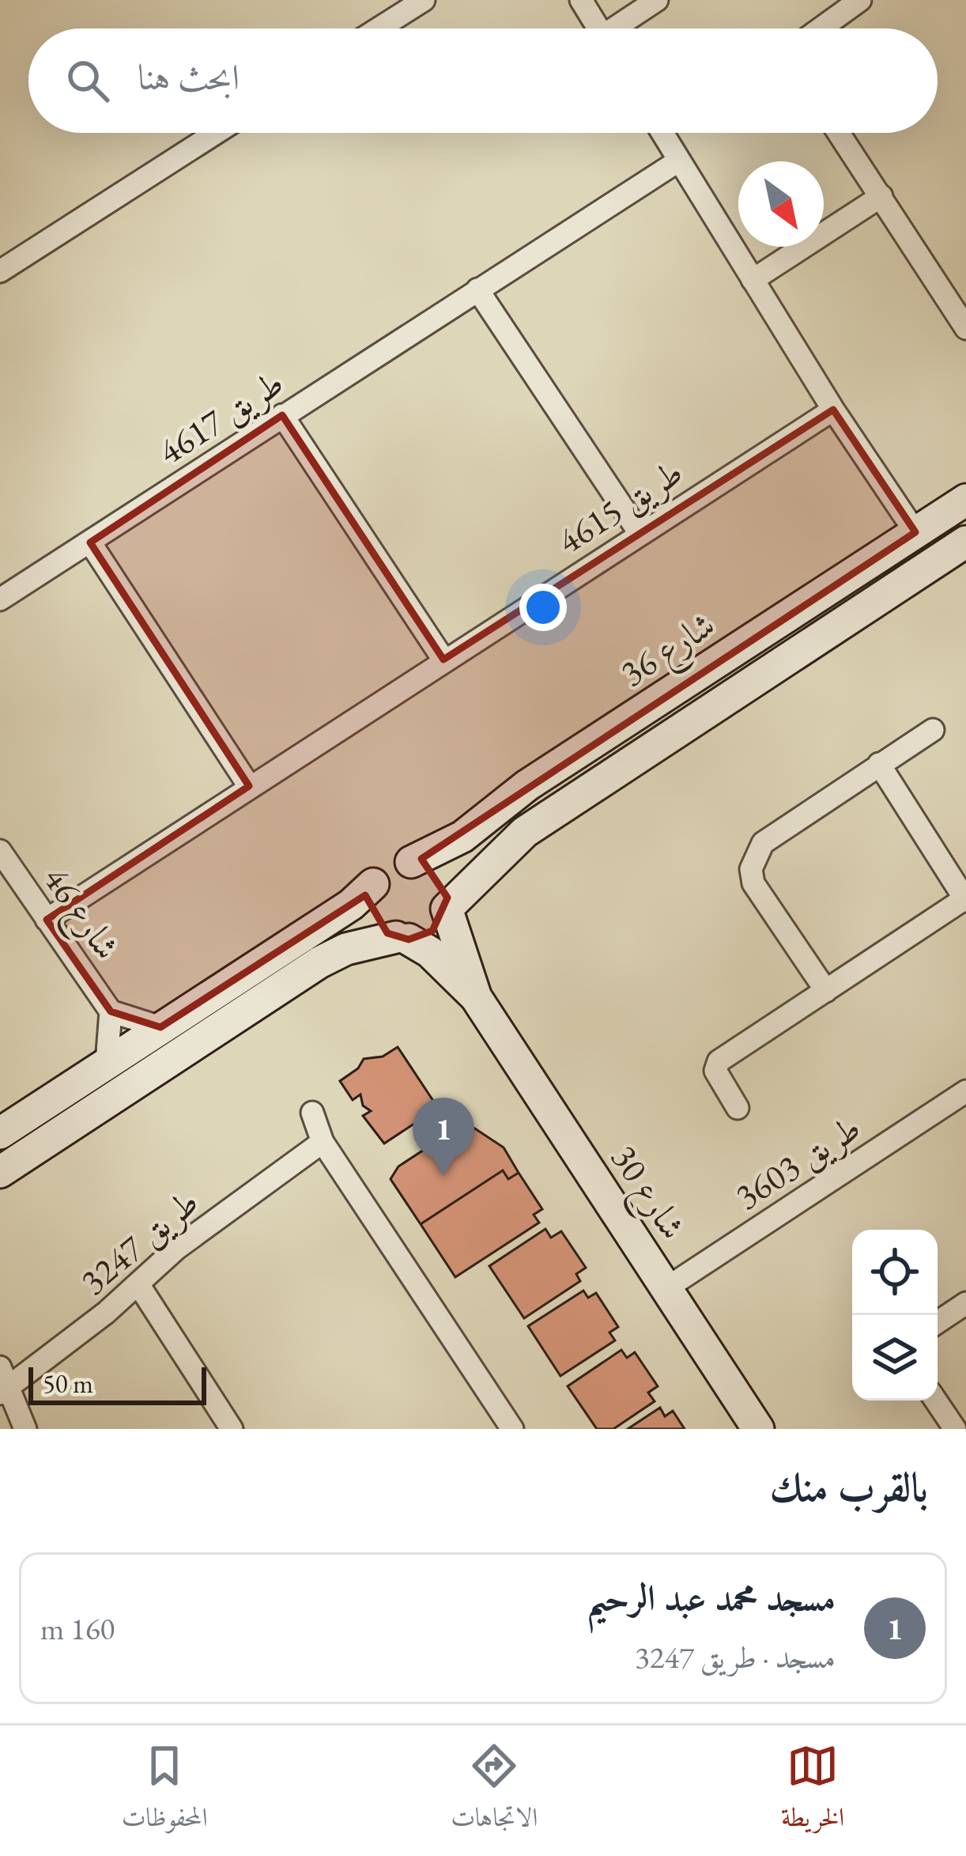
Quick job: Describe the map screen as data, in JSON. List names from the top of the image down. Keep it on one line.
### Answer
{"streets":{"street":["طريق 4617","طريق 4615","شارع 36","شارع 46","طريق 3603","شارع 30","طريق 3247"]},"crossings":[["طريق 4615","شارع 46"],["شارع 36","شارع 30"],["طريق 3603","شارع 30"]],"scale_bar":"50 m","north":"bottom right","page":{"search":"ابحث هنا","pins":"1","scale":"50 m","heading":"بالقرب منك","list":[{"mark":"1","name":"مسجد محمد عبد الرحيم","note":"مسجد · طريق 3247","value":"160 m"}],"nav":["الخريطة","الاتجاهات","المحفوظات"]}}
